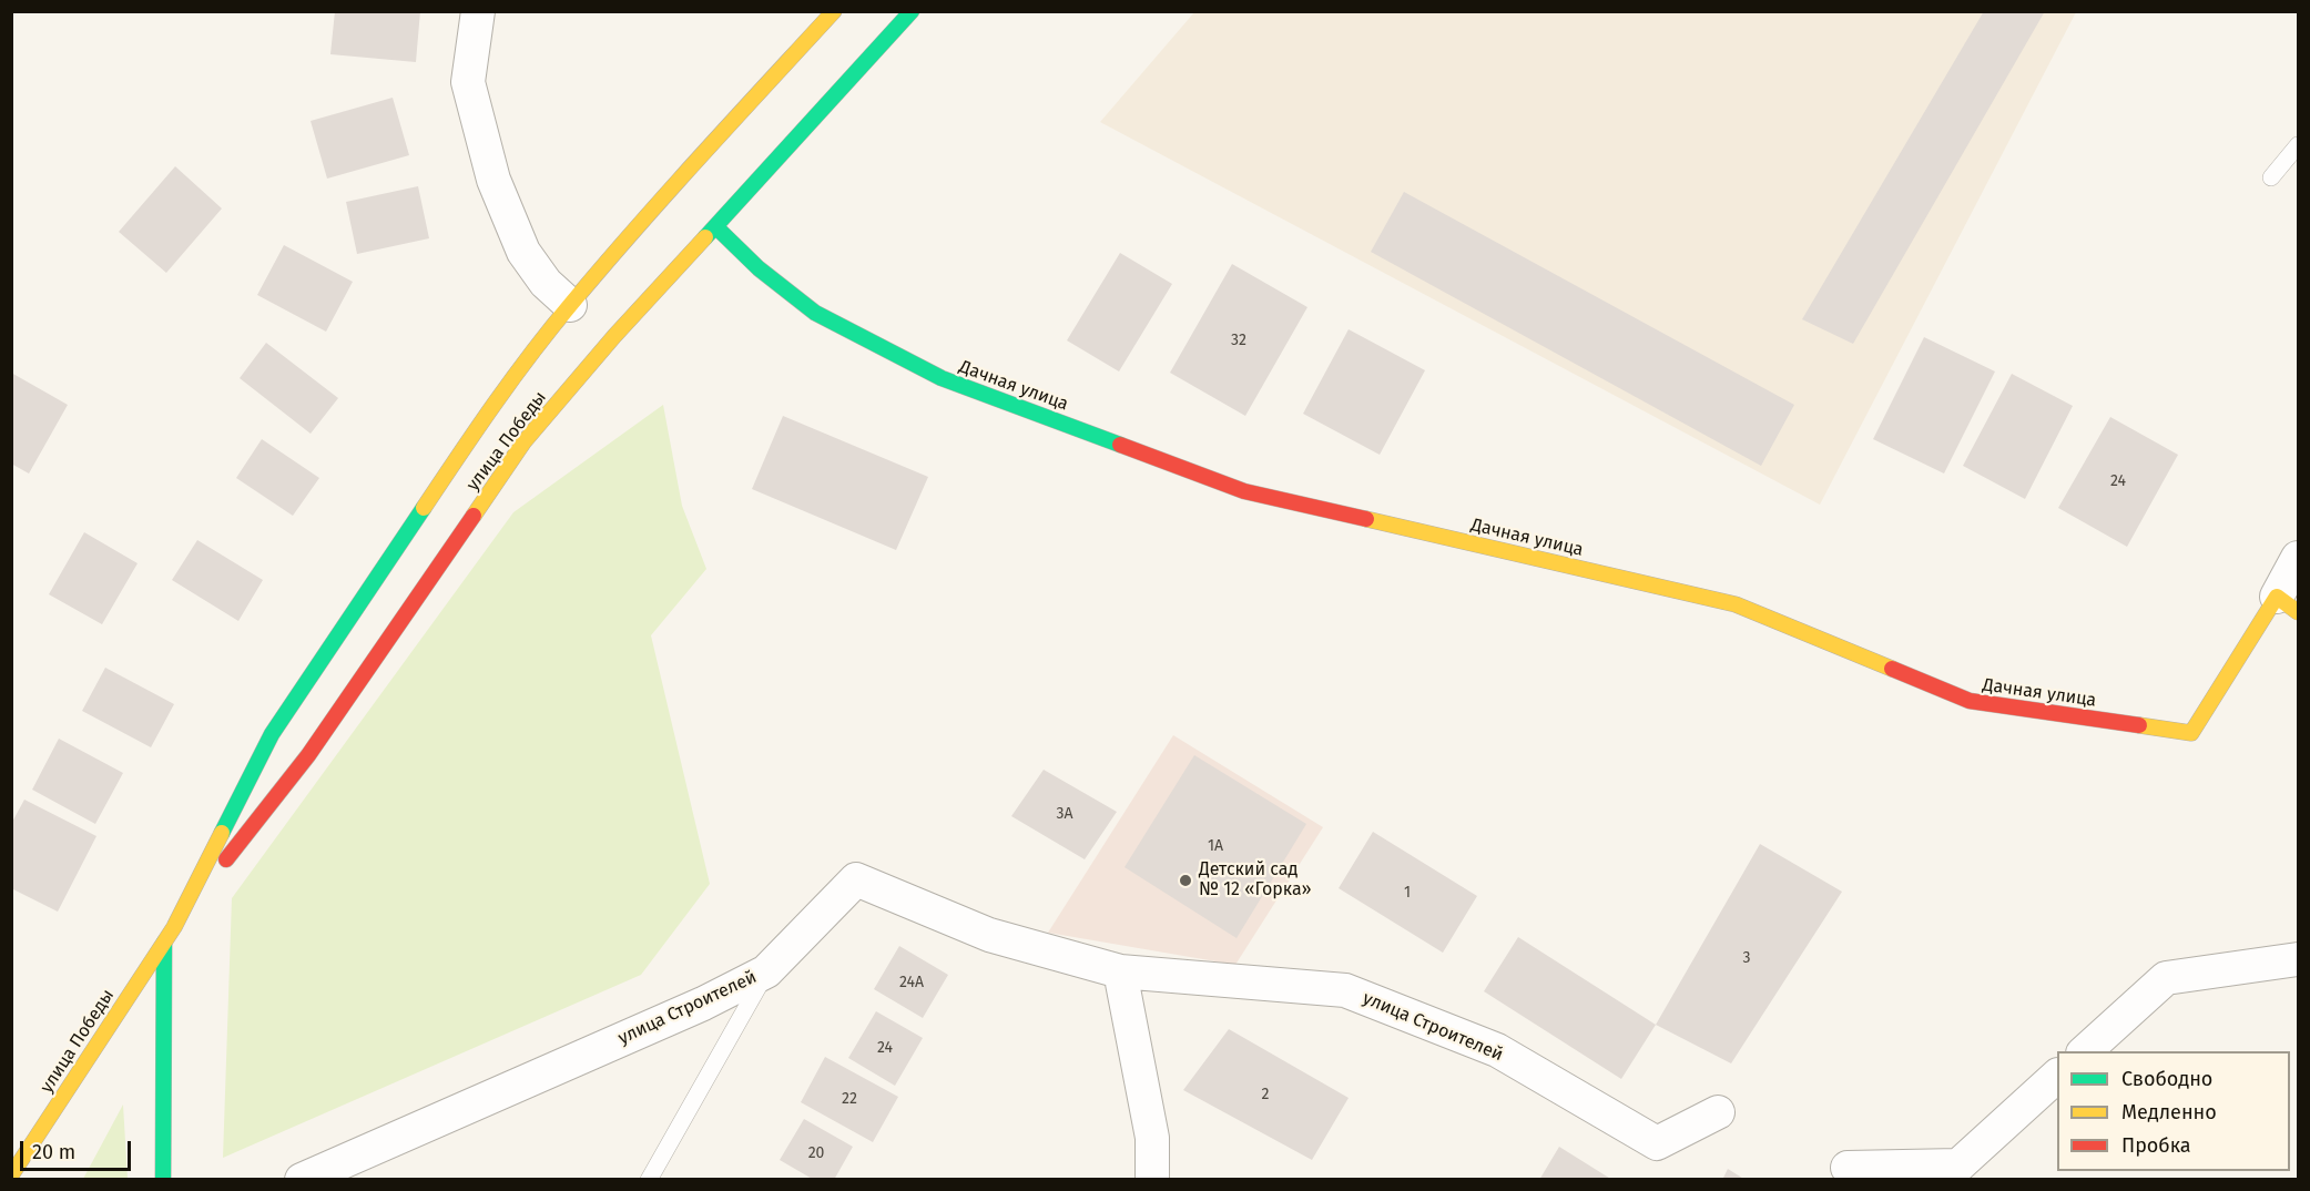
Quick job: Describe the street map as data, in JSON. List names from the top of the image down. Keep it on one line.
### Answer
{"streets":{"main road":["Дачная улица","улица Победы"],"street":["улица Строителей"]},"crossings":[["Дачная улица","улица Победы"]],"places":["Детский сад № 12 «Горка»"],"house_numbers":["32","24","3А","1А","1","3","24А","24","2","22","20"],"legend":["Свободно","Медленно","Пробка"],"scale_bar":"20 m"}
